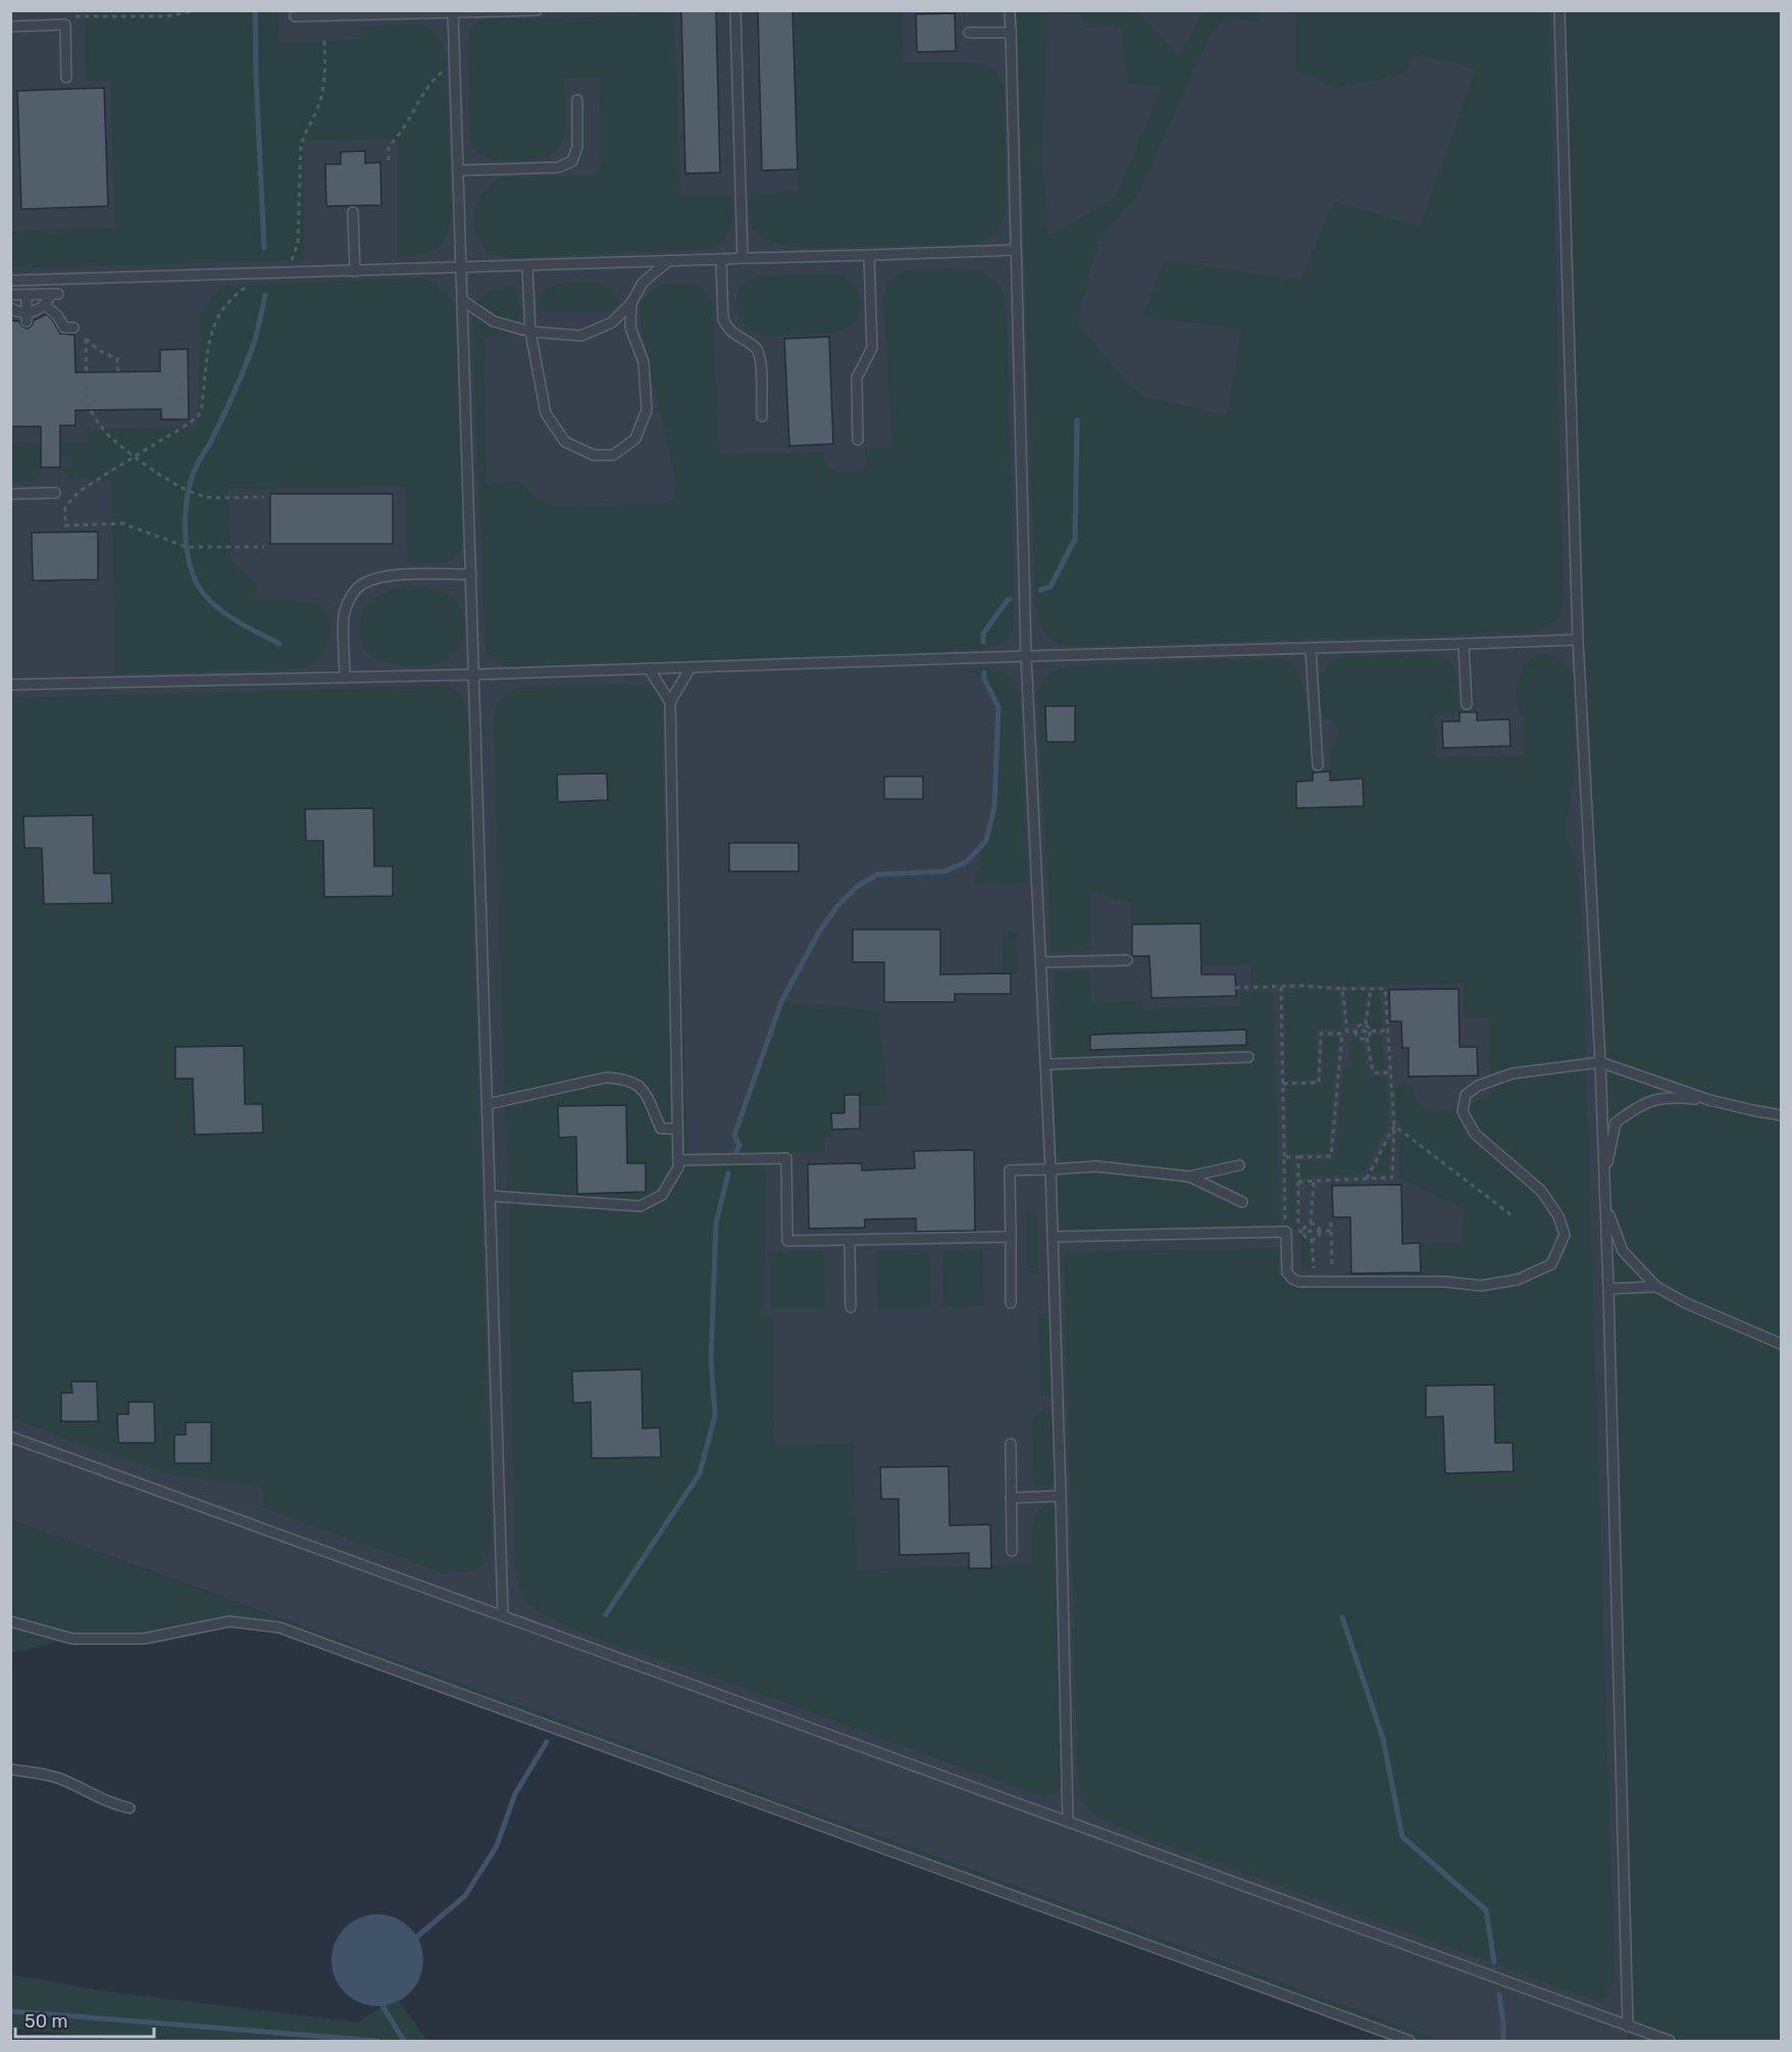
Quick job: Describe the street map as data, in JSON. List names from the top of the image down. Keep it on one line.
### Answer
{"scale_bar":"50 m"}
